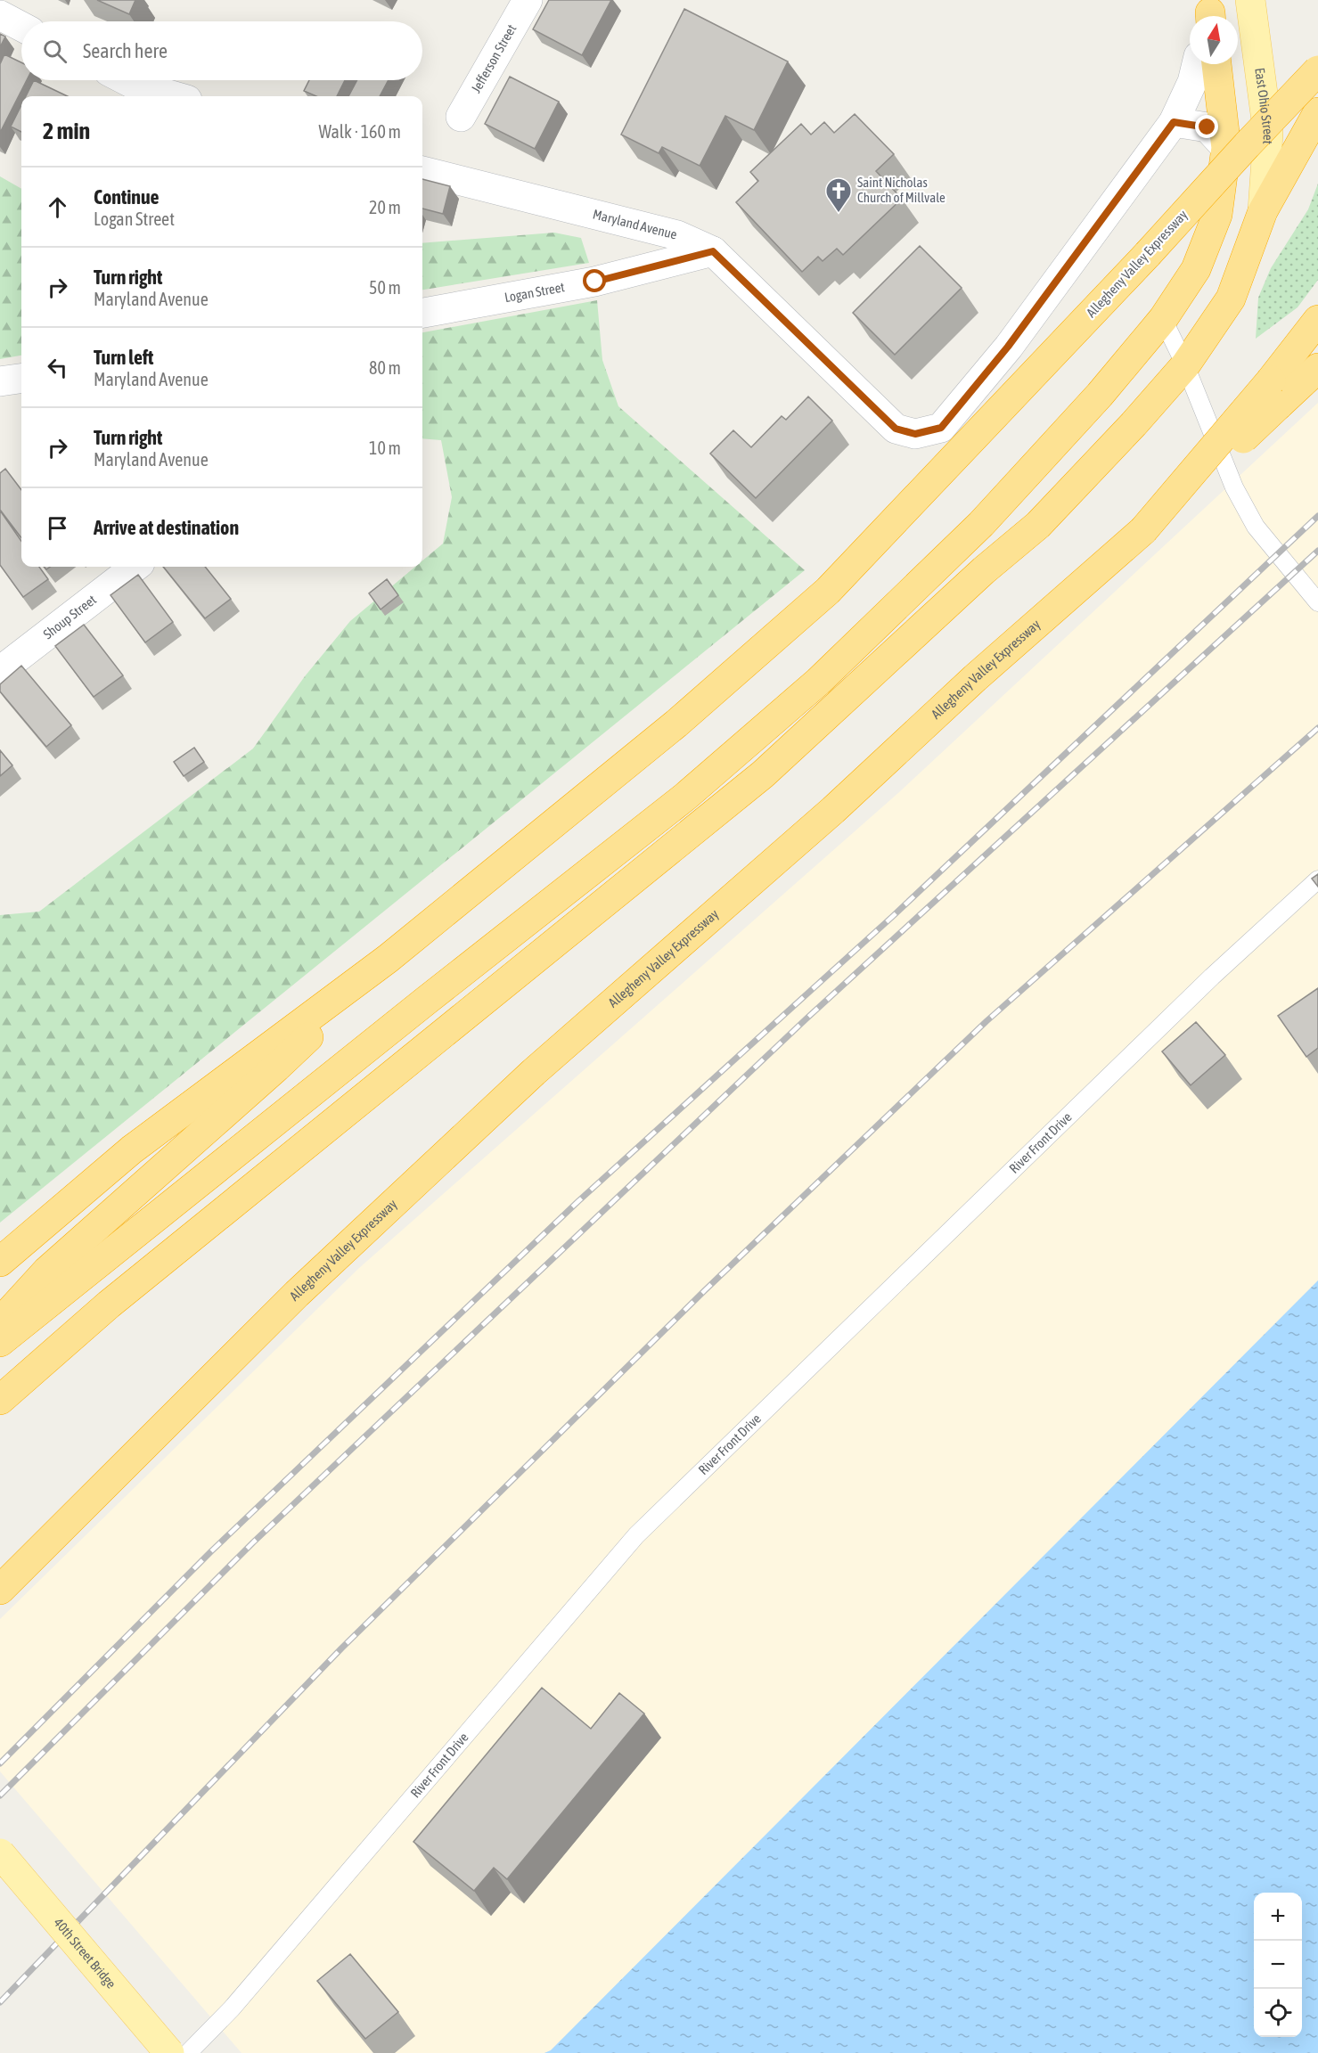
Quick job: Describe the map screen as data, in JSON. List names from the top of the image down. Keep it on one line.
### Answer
{"streets":{"highway":["Allegheny Valley Expressway"],"main road":["East Ohio Street","40th Street Bridge"],"street":["Jefferson Street","Maryland Avenue","Logan Street","Shoup Street"],"lane":["River Front Drive"]},"crossings":[["Maryland Avenue","Logan Street"]],"places":{"church":["Saint Nicholas Church of Millvale"]},"north":"top","page":{"search":"Search here","heading":["2 min","Walk · 160 m"],"list":[["Continue","Logan Street","20 m"],["Turn right","Maryland Avenue","50 m"],["Turn left","Maryland Avenue","80 m"],["Turn right","Maryland Avenue","10 m"],"Arrive at destination"],"map_buttons":["+","−"]}}
